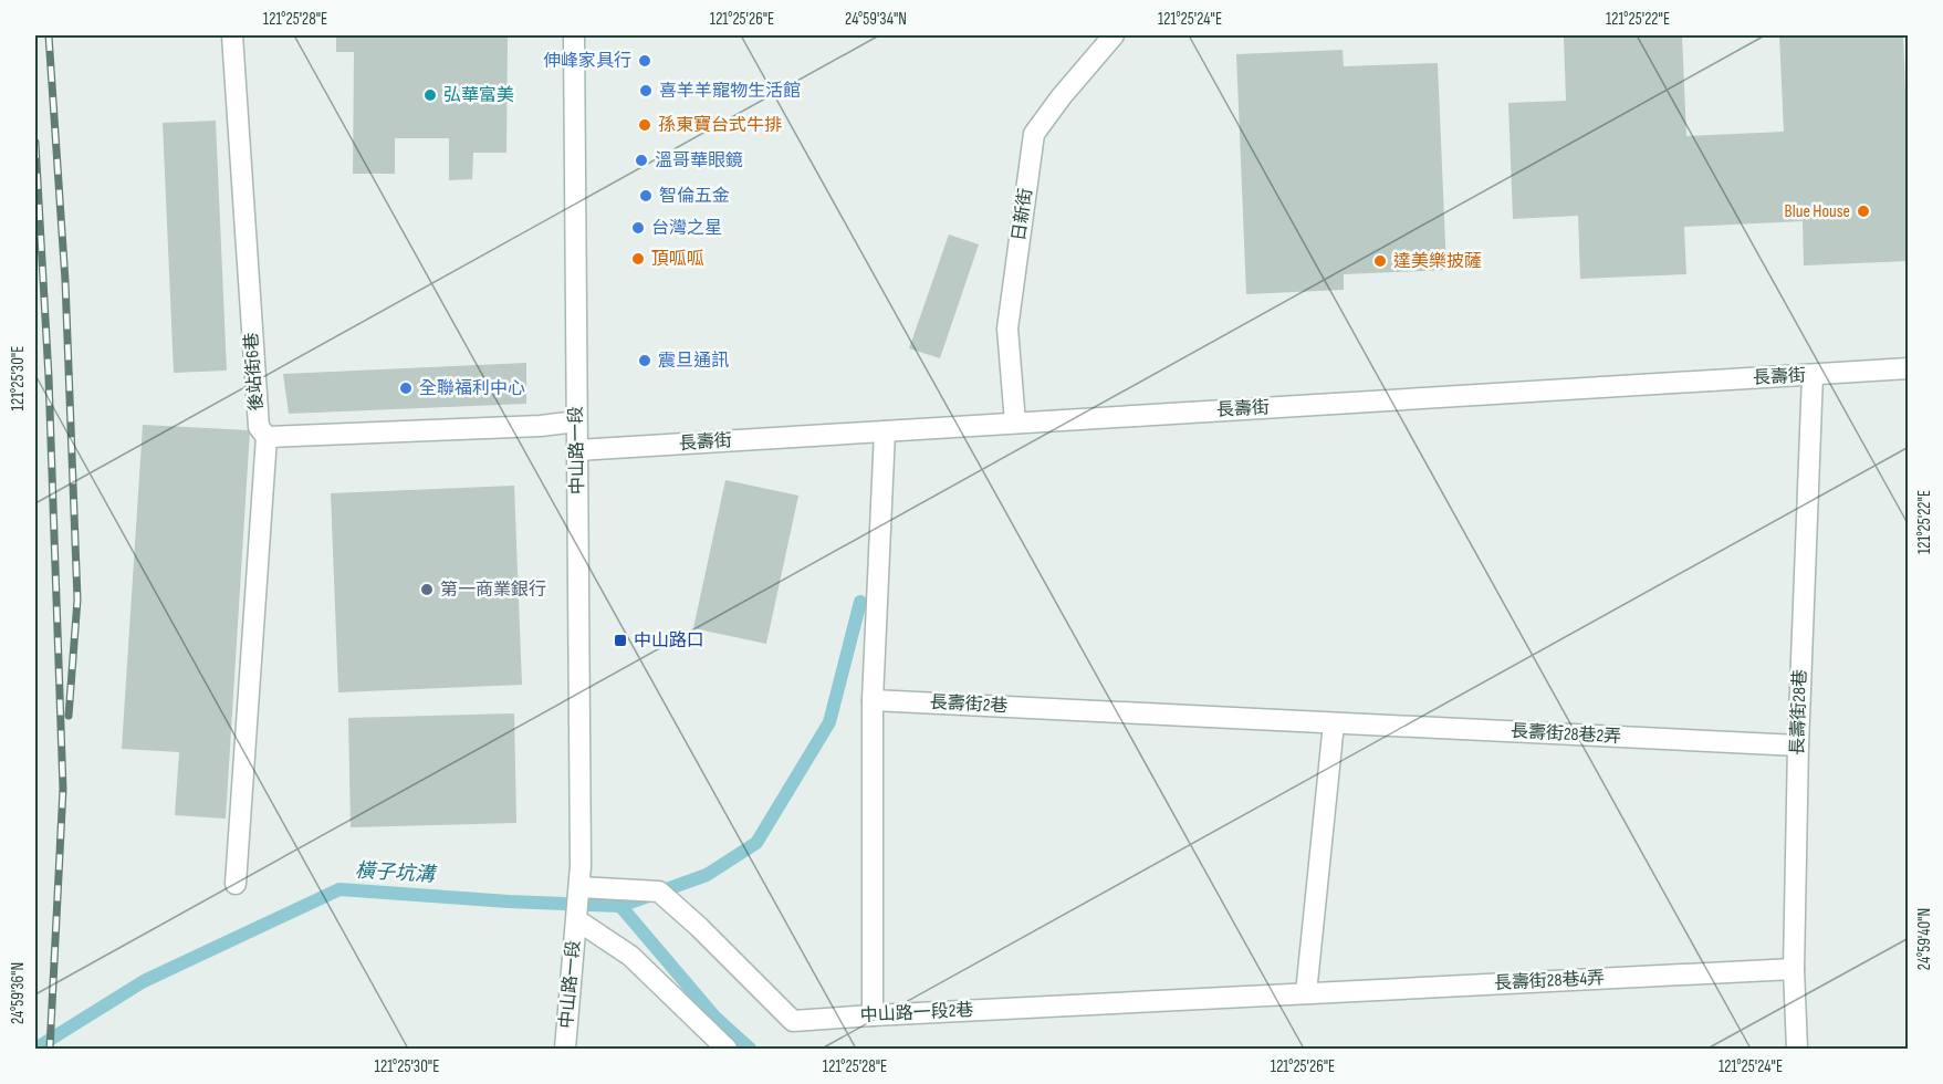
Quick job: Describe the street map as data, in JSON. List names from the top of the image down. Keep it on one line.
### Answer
{"streets":{"street":["日新街","後站街6巷","長壽街","中山路一段","長壽街2巷","長壽街28巷","長壽街28巷2弄","長壽街28巷4弄","中山路一段2巷"]},"crossings":[["日新街","長壽街"],["後站街6巷","中山路一段"],["長壽街","中山路一段"],["長壽街","長壽街28巷"],["中山路一段","中山路一段2巷"],["長壽街2巷","長壽街28巷2弄"],["長壽街28巷","長壽街28巷2弄"],["長壽街28巷","長壽街28巷4弄"],["長壽街28巷4弄","中山路一段2巷"]],"water":["橫子坑溝"],"places":{"other":["伸峰家具行","喜羊羊寵物生活館","弘華富美","孫東寶台式牛排","溫哥華眼鏡","智倫五金","Blue House","台灣之星","頂呱呱","達美樂披薩","震旦通訊","全聯福利中心","第一商業銀行"],"transit":["中山路口"]},"coordinates":["121°25'28\"E","121°25'26\"E","24°59'34\"N","121°25'24\"E","121°25'22\"E","121°25'30\"E","24°59'40\"N","24°59'36\"N"]}
